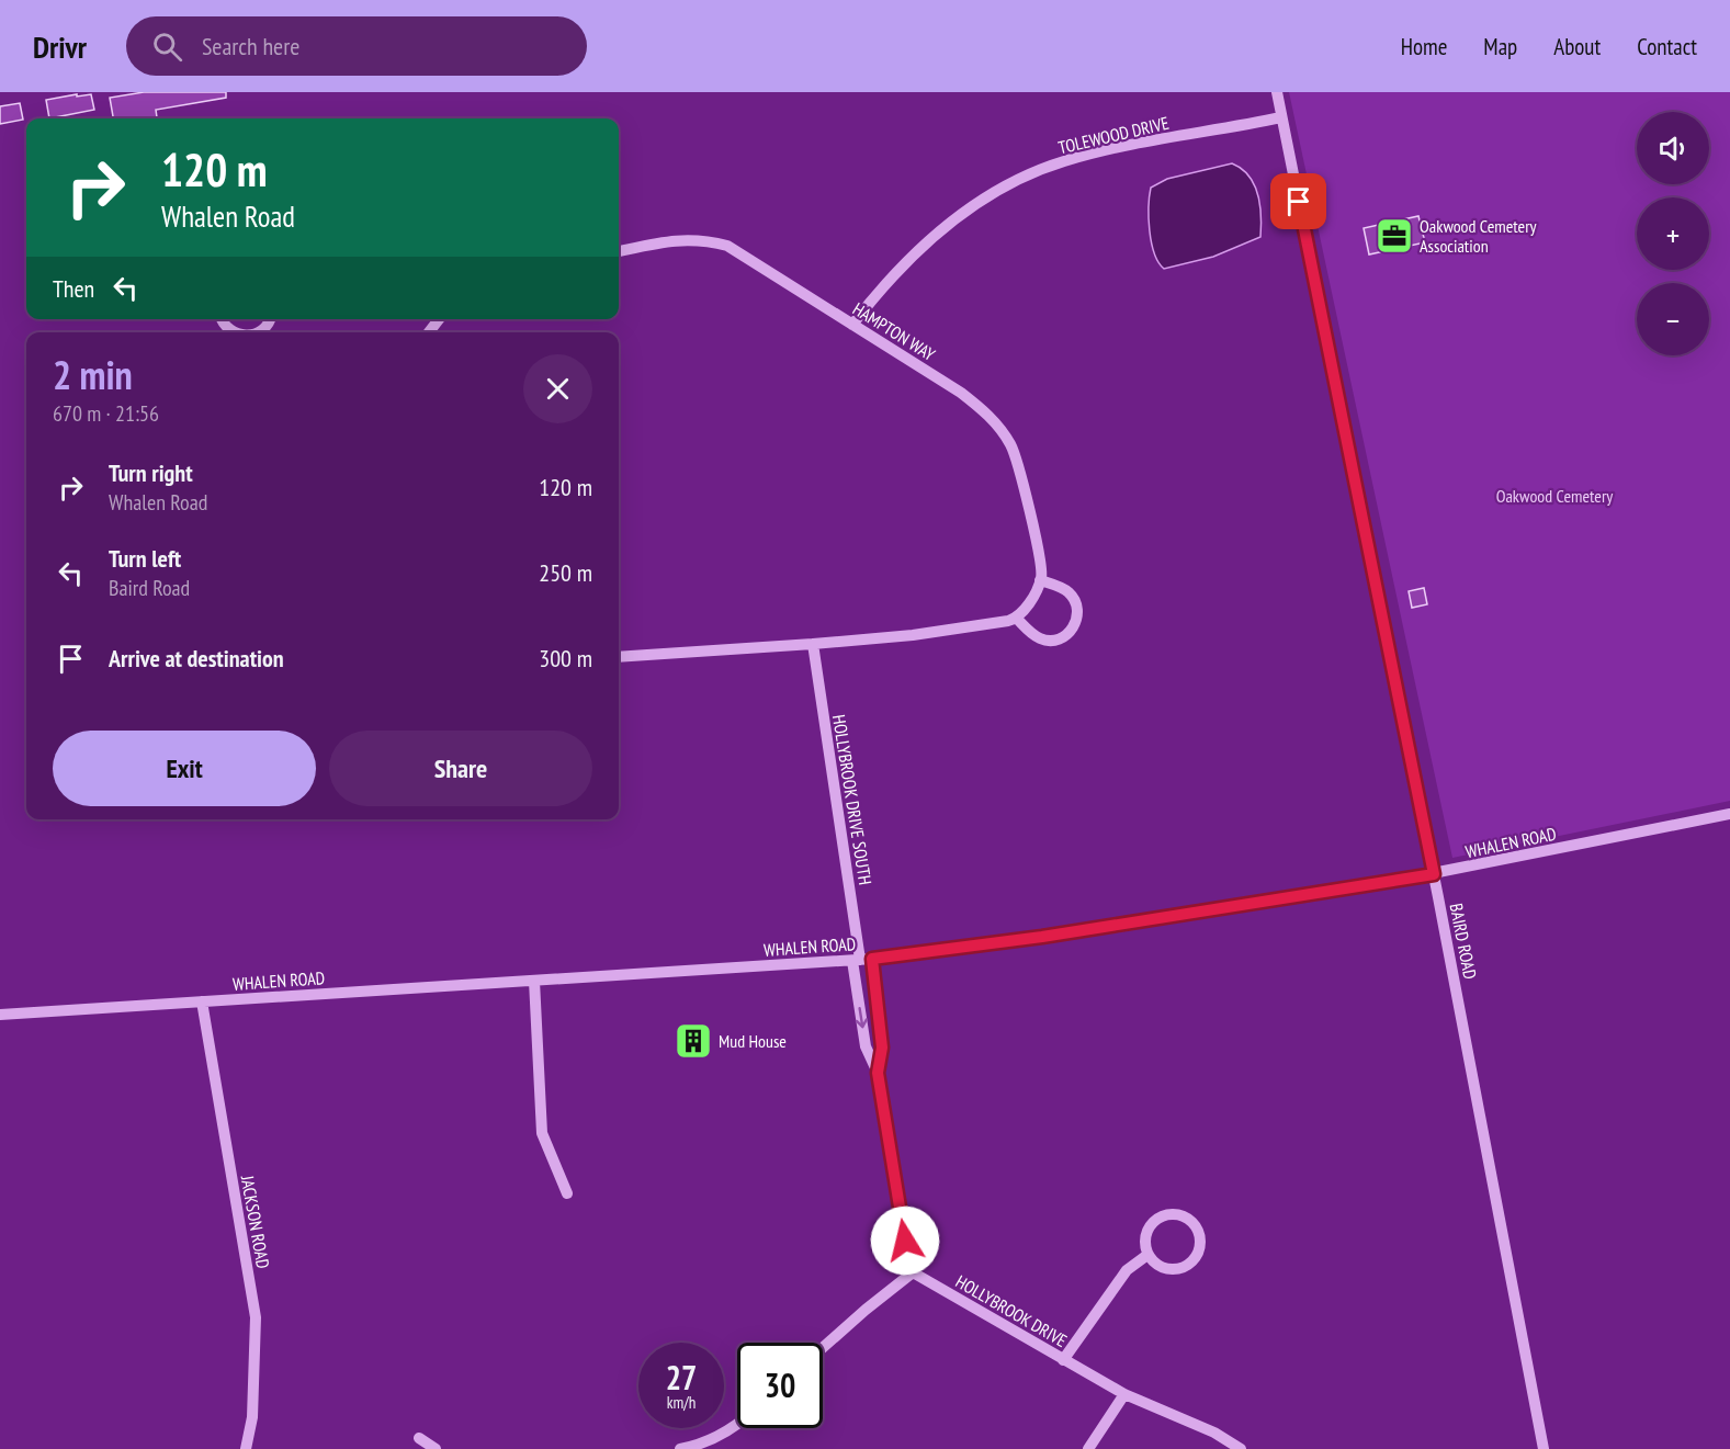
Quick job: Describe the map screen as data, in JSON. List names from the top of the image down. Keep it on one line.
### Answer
{"streets":{"street":["TOLEWOOD DRIVE","HAMPTON WAY","HOLLYBROOK DRIVE SOUTH","WHALEN ROAD","BAIRD ROAD","JACKSON ROAD","HOLLYBROOK DRIVE"]},"crossings":[["TOLEWOOD DRIVE","HAMPTON WAY"],["TOLEWOOD DRIVE","BAIRD ROAD"],["HOLLYBROOK DRIVE SOUTH","WHALEN ROAD"],["WHALEN ROAD","BAIRD ROAD"],["WHALEN ROAD","JACKSON ROAD"]],"parks":["Oakwood Cemetery"],"places":{"office":["Oakwood Cemetery Association"],"building":["Mud House"]},"page":{"header":"Drivr","search":"Search here","nav":["Home","Map","About","Contact"],"map_buttons":["+","−"],"turn":["120 m","Whalen Road"],"then":"Then","heading":["2 min","670 m · 21:56"],"list":[{"name":"Turn right","note":"Whalen Road","value":"120 m"},{"name":"Turn left","note":"Baird Road","value":"250 m"},{"name":"Arrive at destination","value":"300 m"}],"buttons":["Exit","Share"],"speed":"27 km/h","limit":"30"}}
